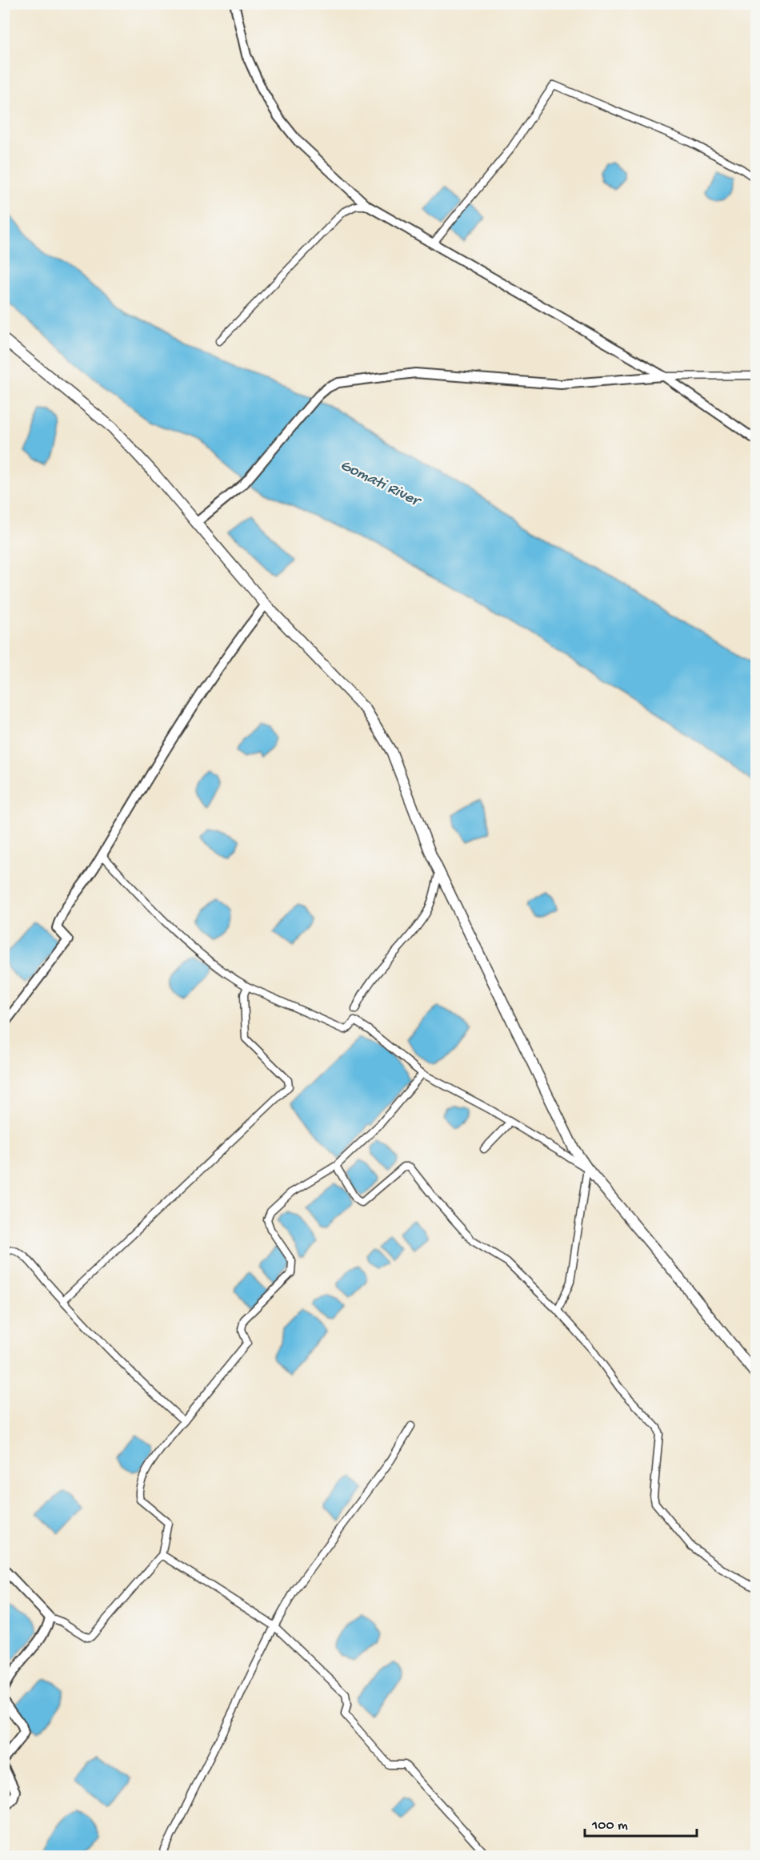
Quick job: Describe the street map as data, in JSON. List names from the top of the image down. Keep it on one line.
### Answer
{"water":["Gomati River"],"scale_bar":"100 m"}
